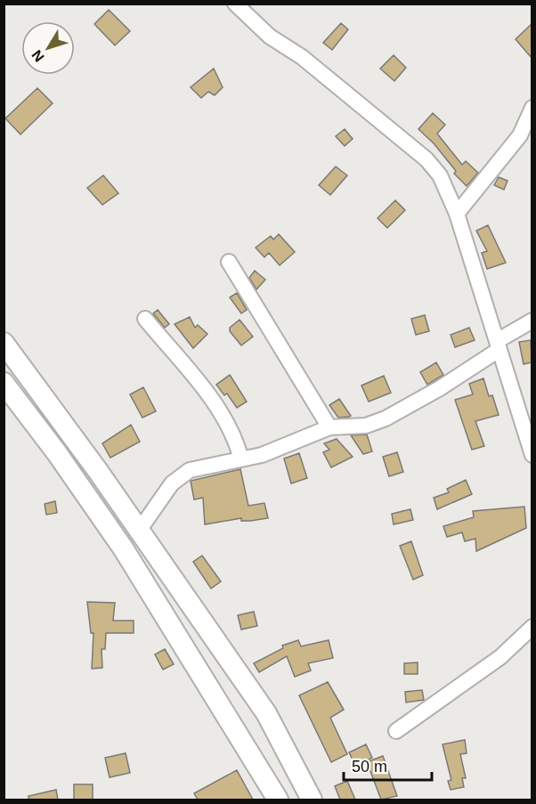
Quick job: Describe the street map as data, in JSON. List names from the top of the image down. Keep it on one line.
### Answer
{"scale_bar":"50 m","north":"bottom left"}
